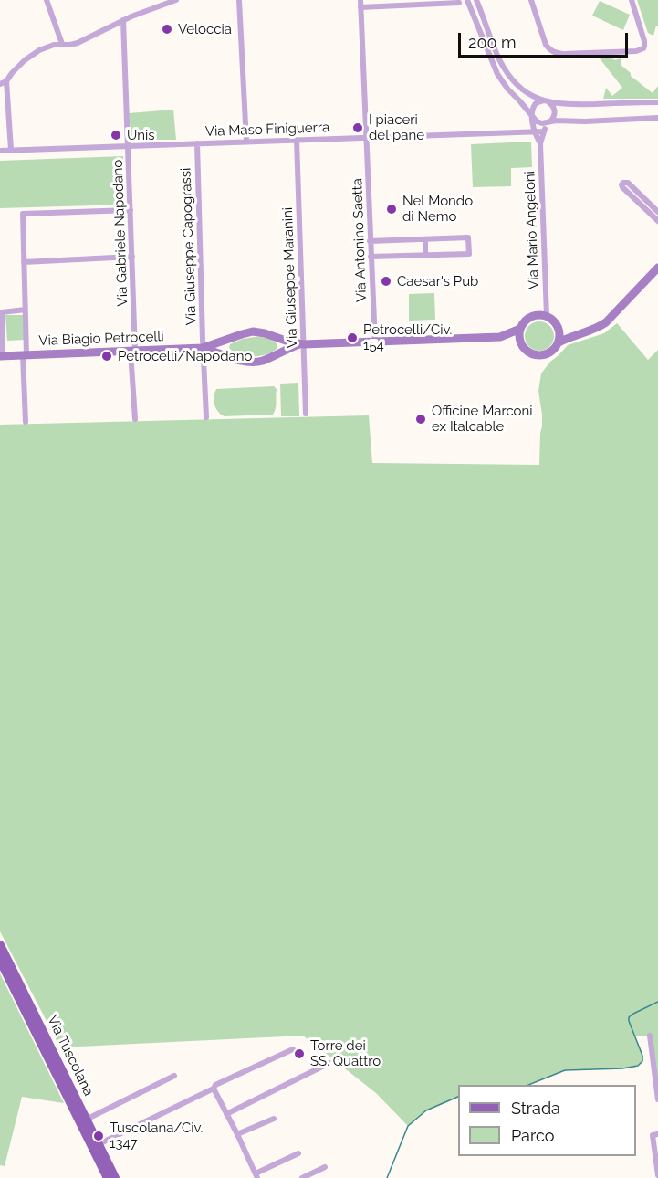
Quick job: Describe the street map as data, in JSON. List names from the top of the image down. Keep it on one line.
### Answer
{"streets":{"main road":["Via Tuscolana"],"street":["Via Maso Finiguerra","Via Mario Angeloni","Via Gabriele Napodano","Via Antonino Saetta","Via Giuseppe Capograssi","Via Giuseppe Maranini","Via Biagio Petrocelli"]},"crossings":[["Via Maso Finiguerra","Via Mario Angeloni"],["Via Maso Finiguerra","Via Gabriele Napodano"],["Via Maso Finiguerra","Via Antonino Saetta"],["Via Maso Finiguerra","Via Giuseppe Capograssi"],["Via Maso Finiguerra","Via Giuseppe Maranini"],["Via Mario Angeloni","Via Biagio Petrocelli"],["Via Gabriele Napodano","Via Biagio Petrocelli"],["Via Antonino Saetta","Via Biagio Petrocelli"],["Via Giuseppe Capograssi","Via Biagio Petrocelli"],["Via Giuseppe Maranini","Via Biagio Petrocelli"]],"places":["Veloccia","I piaceri del pane","Unis","Nel Mondo di Nemo","Caesar's Pub","Petrocelli/Civ. 154","Petrocelli/Napodano","Officine Marconi ex Italcable","Torre dei SS. Quattro","Tuscolana/Civ. 1347"],"legend":["Strada","Parco"],"scale_bar":"200 m"}
